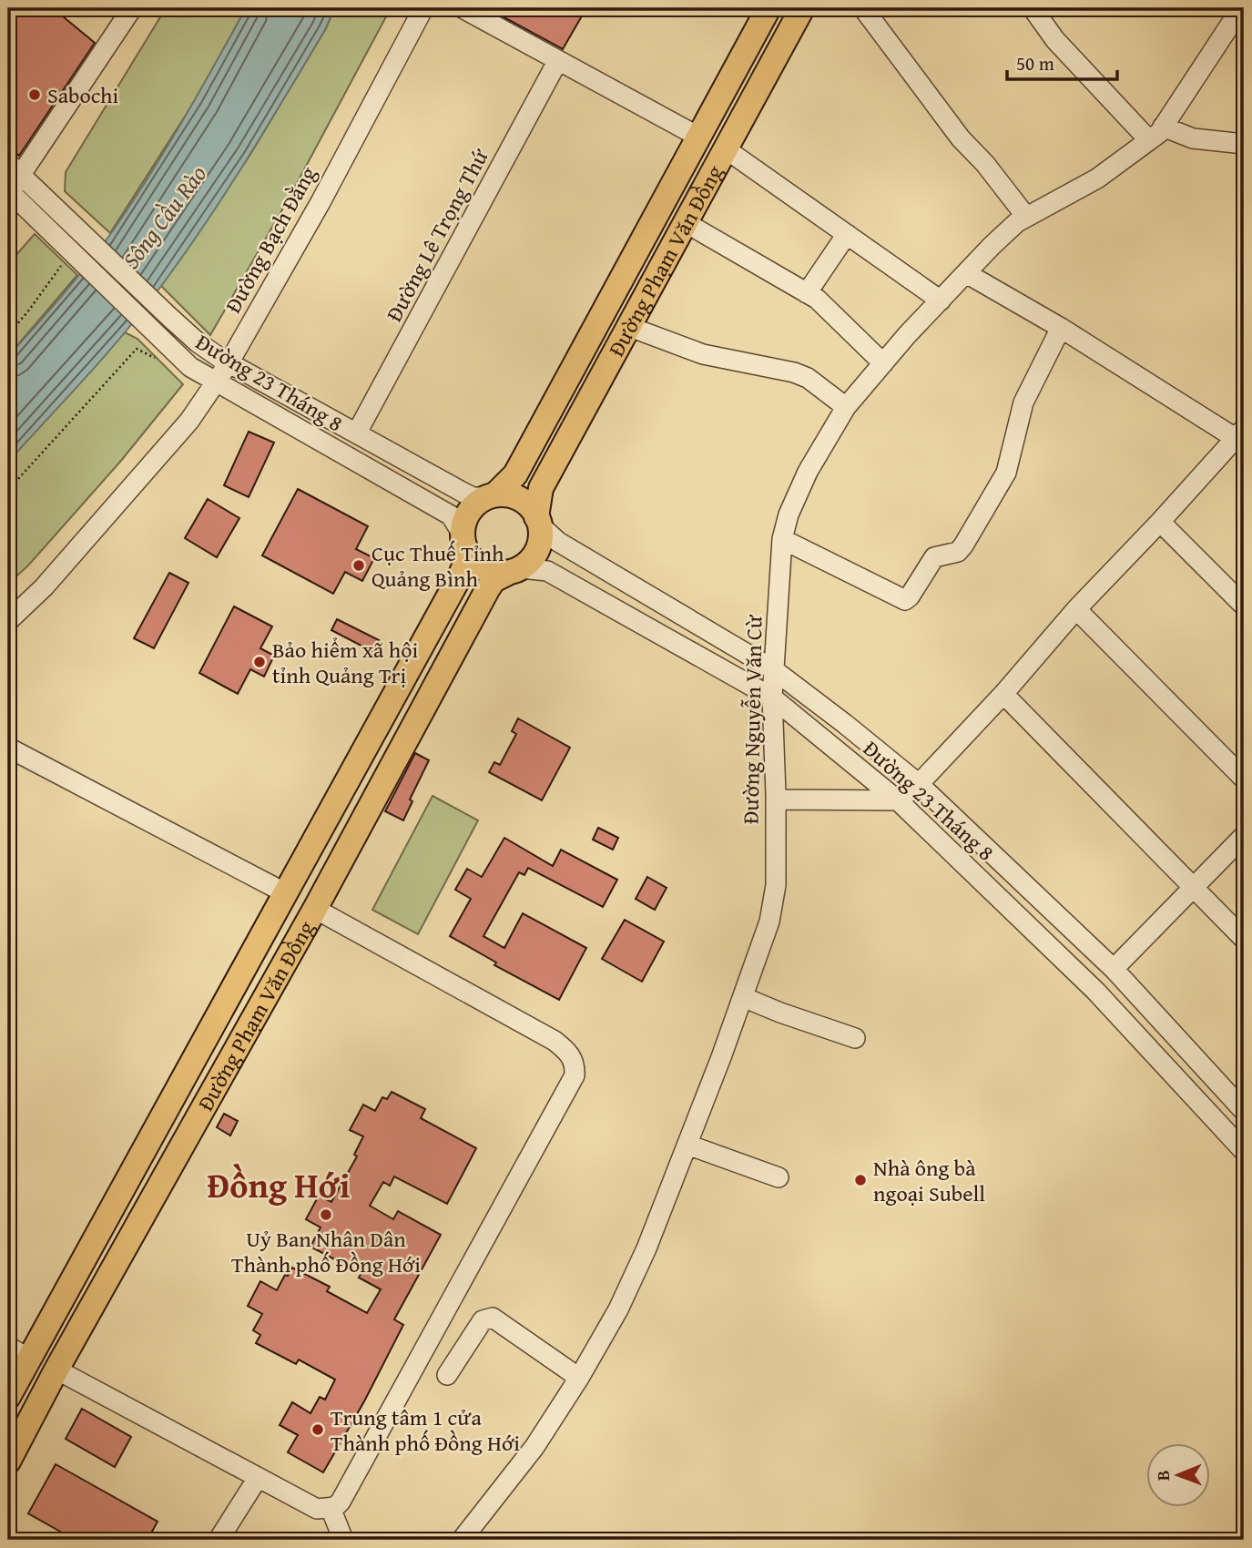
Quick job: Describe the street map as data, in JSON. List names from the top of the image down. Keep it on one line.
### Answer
{"streets":{"main road":["Đường Phạm Văn Đồng"],"street":["Đường Lê Trọng Thứ","Đường Bạch Đằng","Đường 23 Tháng 8","Đường Nguyễn Văn Cừ"]},"crossings":[["Đường Lê Trọng Thứ","Đường 23 Tháng 8"],["Đường Bạch Đằng","Đường 23 Tháng 8"],["Đường Phạm Văn Đồng","Đường 23 Tháng 8"],["Đường 23 Tháng 8","Đường Nguyễn Văn Cừ"]],"districts":["Đồng Hới"],"water":["Sông Cầu Rào"],"places":["Sabochi","Cục Thuế Tỉnh Quảng Bình","Bảo hiểm xã hội tỉnh Quảng Trị","Nhà ông bà ngoại Subell","Uỷ Ban Nhân Dân Thành phố Đồng Hới","Trung tâm 1 cửa Thành phố Đồng Hới"],"scale_bar":"50 m","north":"left"}
